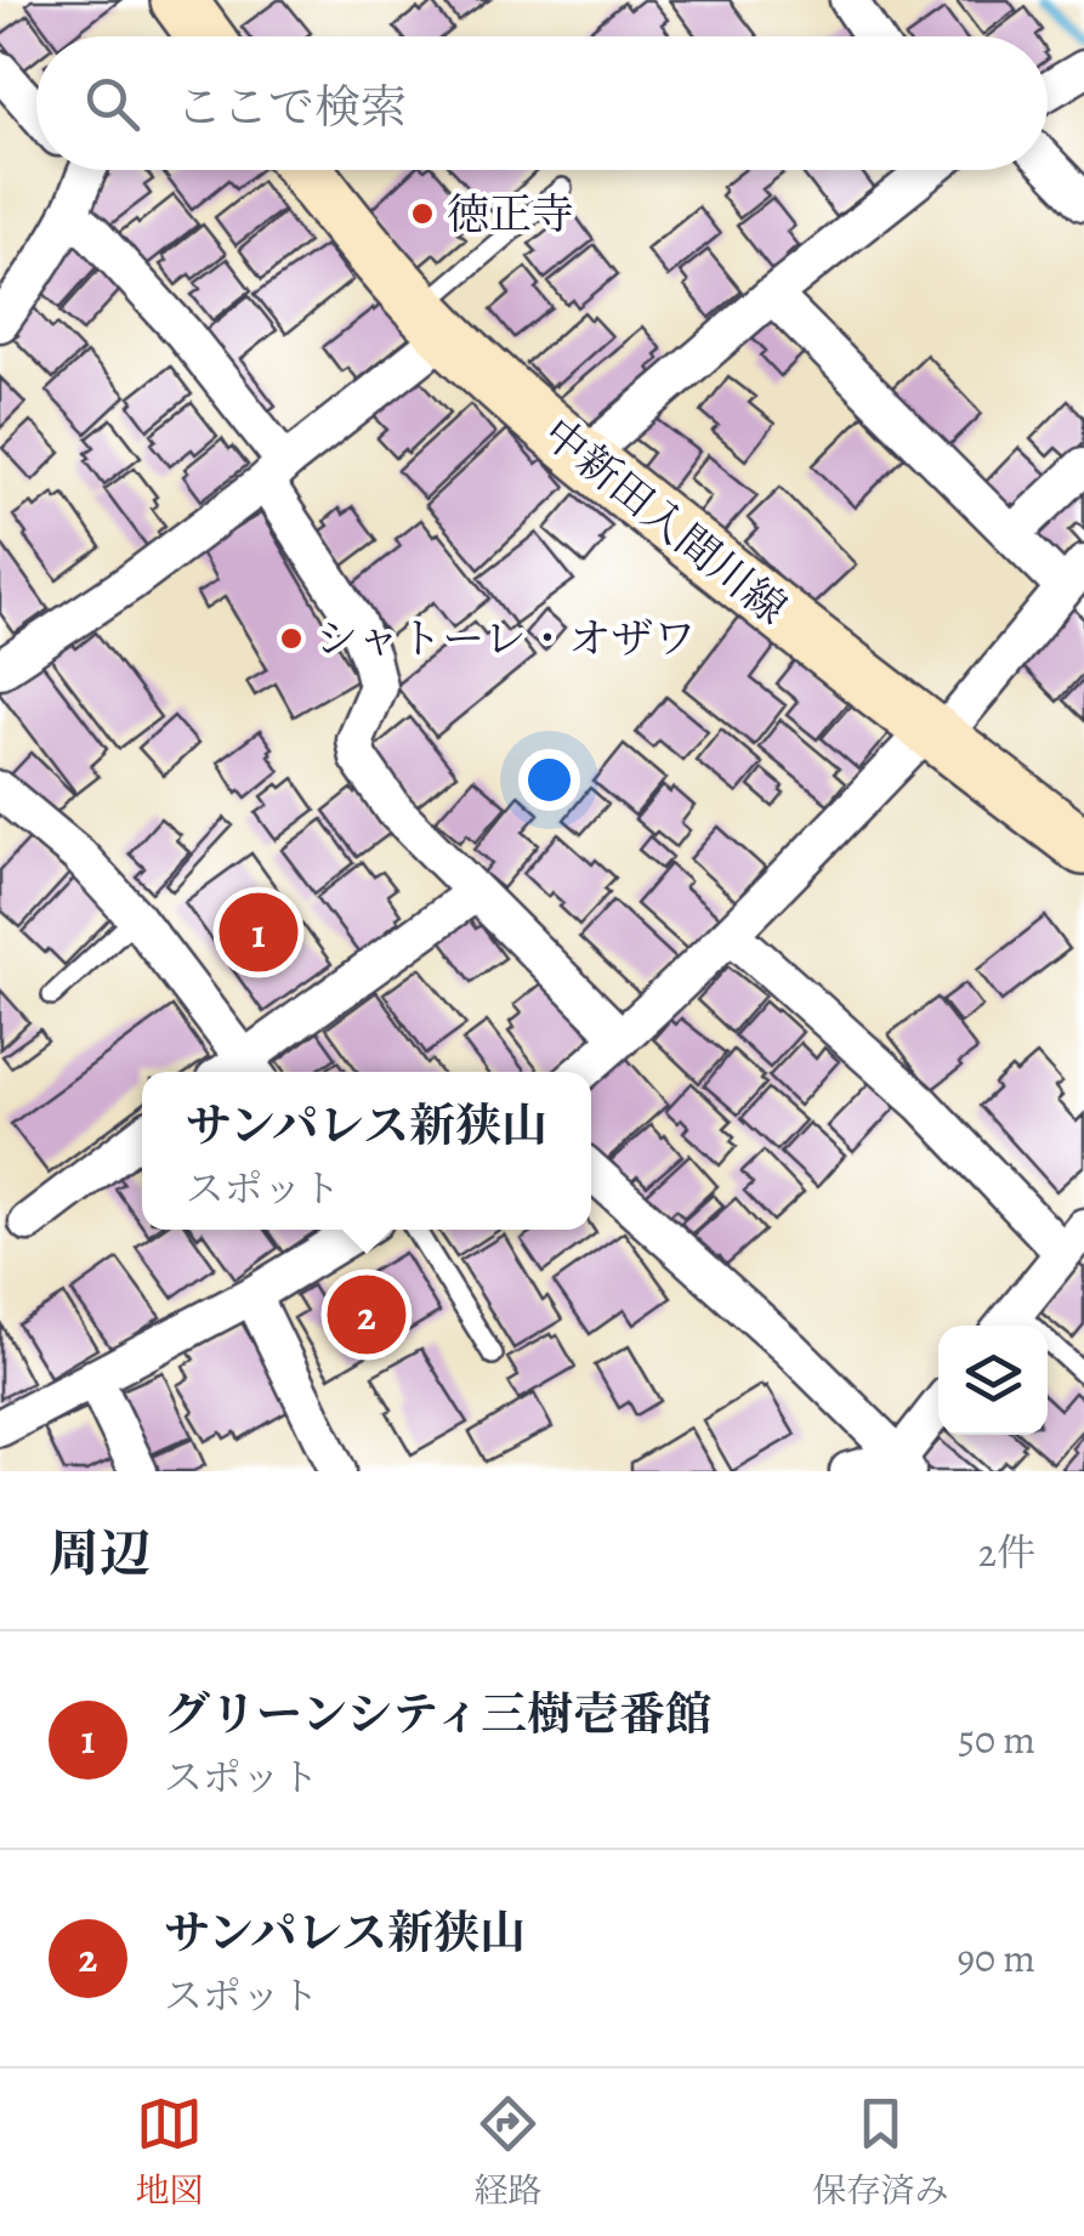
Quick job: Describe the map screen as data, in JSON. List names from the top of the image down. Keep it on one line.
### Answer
{"streets":{"main road":["中新田入間川線"]},"places":["徳正寺","シャトーレ・オザワ"],"page":{"search":"ここで検索","pins":["1","2"],"popup":["サンパレス新狭山","スポット"],"heading":["周辺","2件"],"list":[{"mark":"1","name":"グリーンシティ三樹壱番館","note":"スポット","value":"50 m"},{"mark":"2","name":"サンパレス新狭山","note":"スポット","value":"90 m"}],"nav":["地図","経路","保存済み"]}}
